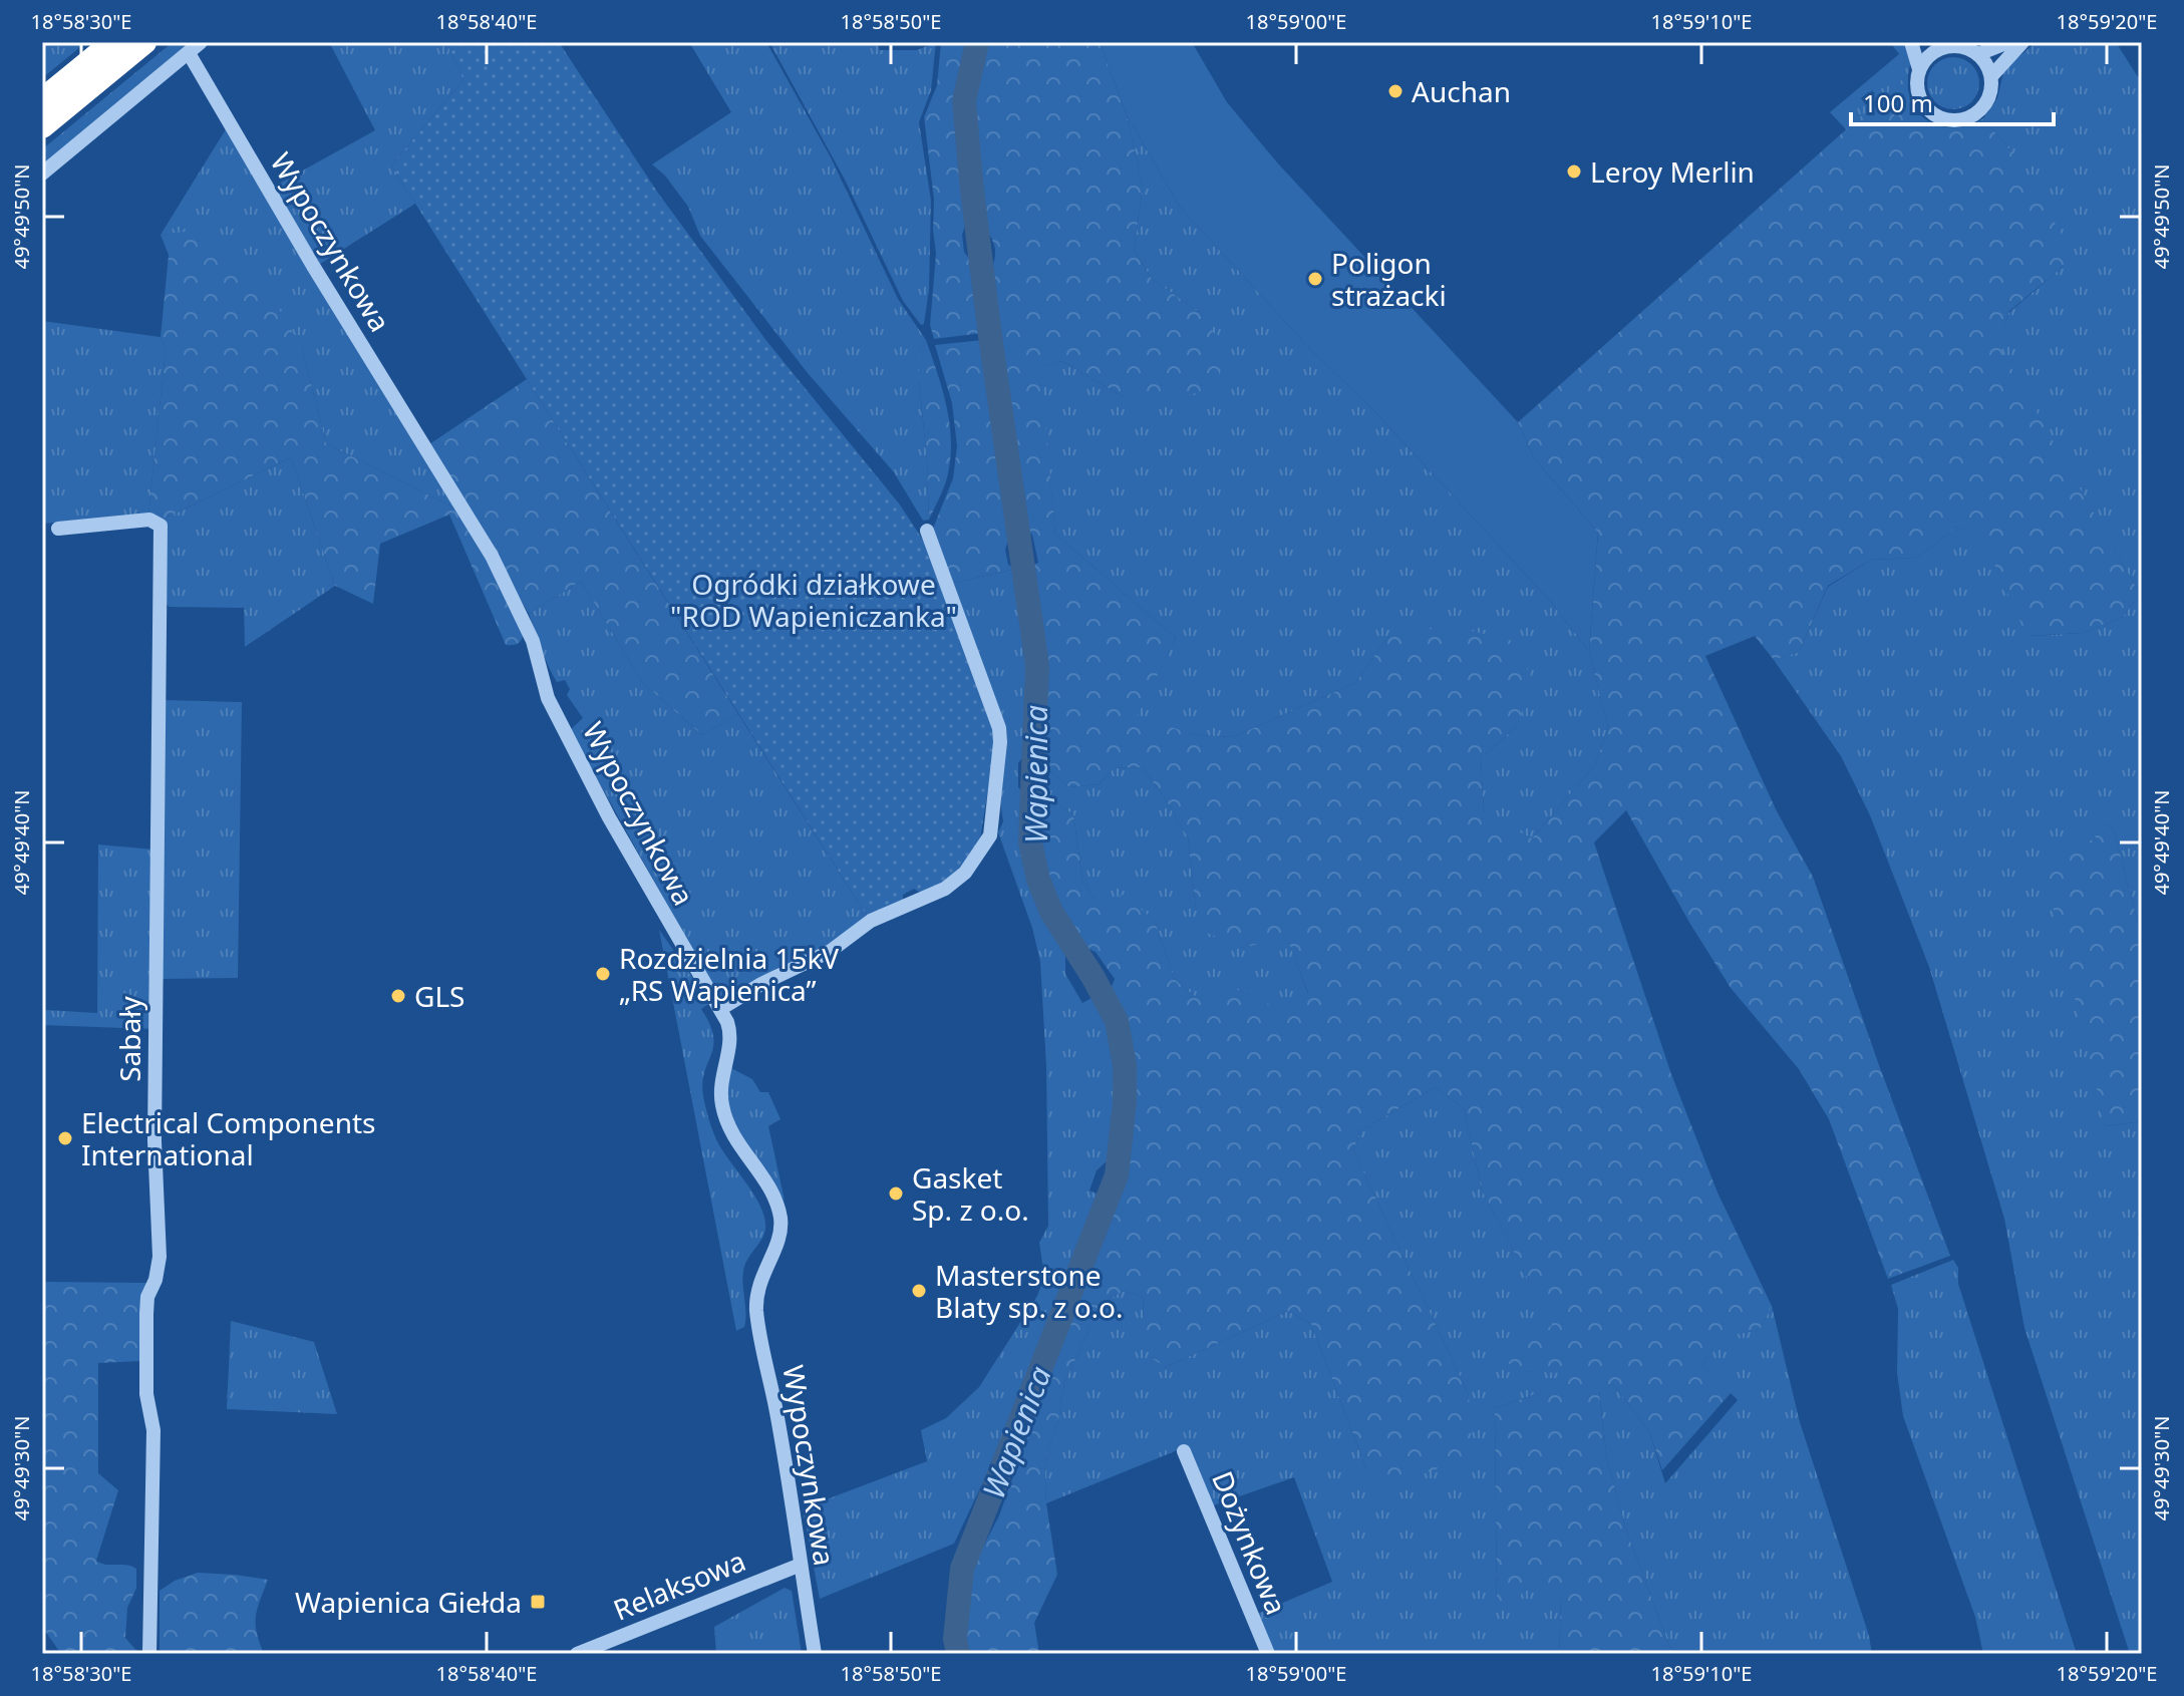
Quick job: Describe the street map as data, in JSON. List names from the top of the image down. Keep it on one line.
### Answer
{"streets":{"street":["Wypoczynkowa","Sabały","Dożynkowa","Relaksowa"]},"crossings":[["Wypoczynkowa","Relaksowa"]],"water":["Wapienica"],"parks":["Ogródki działkowe \"ROD Wapieniczanka\""],"places":{"other":["Auchan","Leroy Merlin","Poligon strażacki","Rozdzielnia 15kV „RS Wapienica”","GLS","Electrical Components International","Gasket Sp. z o.o.","Masterstone Blaty sp. z o.o."],"transit":["Wapienica Giełda"]},"scale_bar":"100 m","coordinates":["18°58'30\"E","18°58'40\"E","18°58'50\"E","18°59'00\"E","18°59'10\"E","18°59'20\"E","49°49'50\"N","49°49'40\"N","49°49'30\"N"]}
